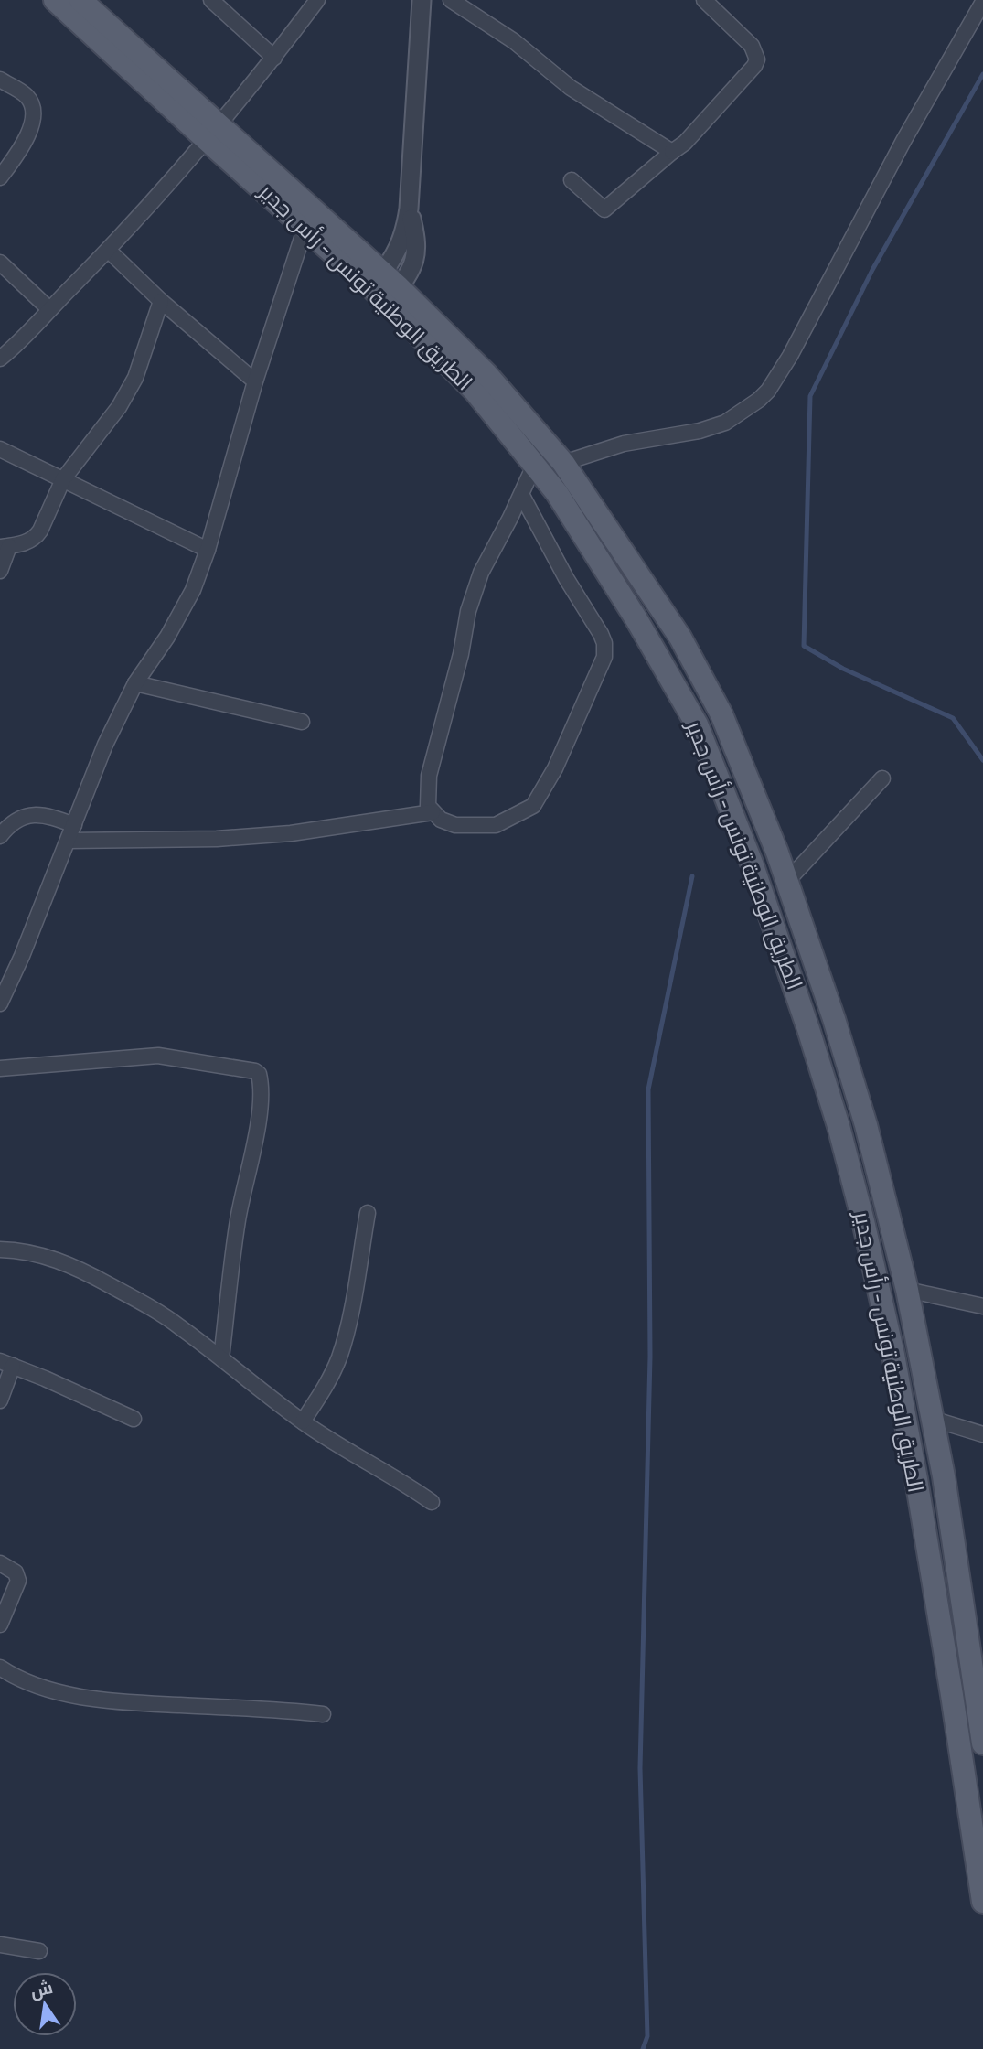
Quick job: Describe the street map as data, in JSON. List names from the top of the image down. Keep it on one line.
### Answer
{"streets":{"main road":["الطريق الوطنية تونس - رأس جدير"]},"north":"top"}
